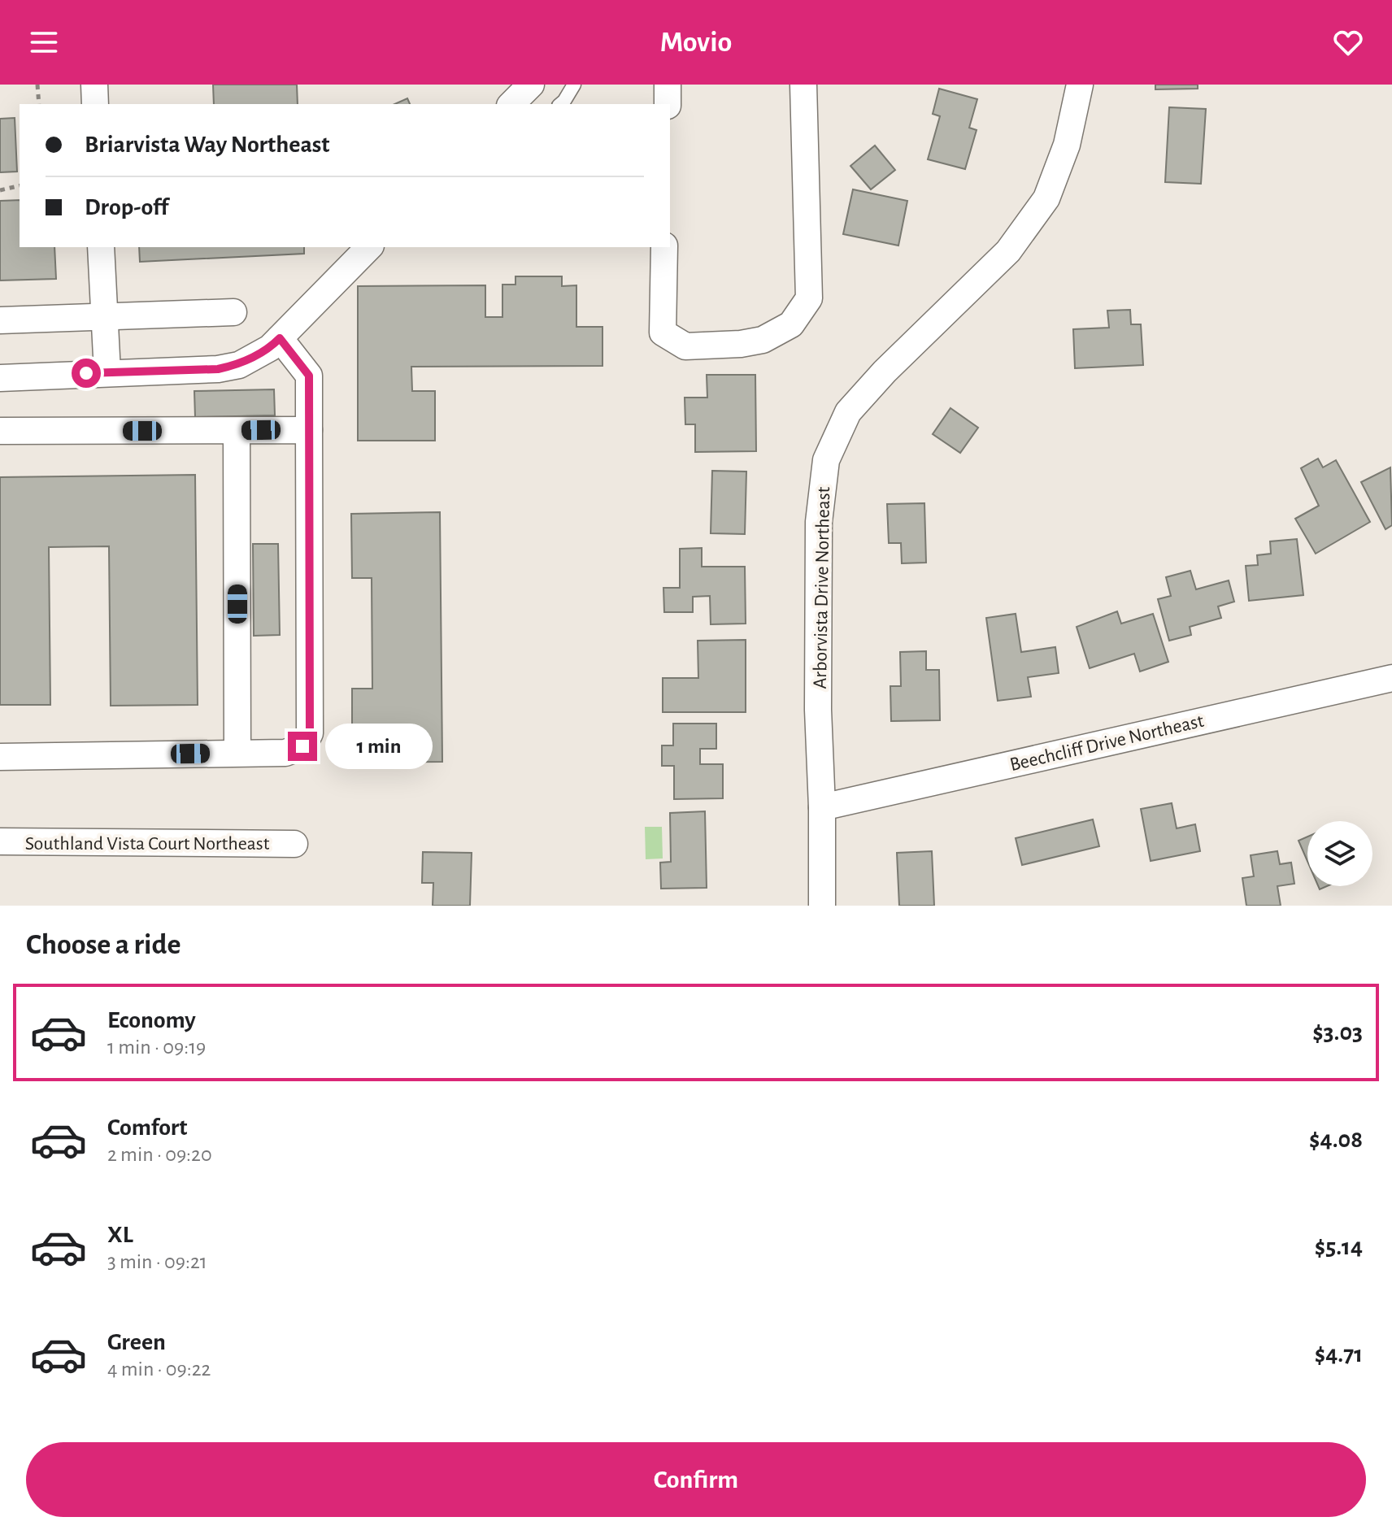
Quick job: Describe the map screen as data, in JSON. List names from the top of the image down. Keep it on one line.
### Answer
{"streets":{"street":["Arborvista Drive Northeast","Beechcliff Drive Northeast","Southland Vista Court Northeast"]},"crossings":[["Arborvista Drive Northeast","Beechcliff Drive Northeast"]],"page":{"header":"Movio","banner":["Briarvista Way Northeast","Drop-off"],"bubble":"1 min","heading":"Choose a ride","list":[{"name":"Economy","note":"1 min · 09:19","value":"$3.03"},{"name":"Comfort","note":"2 min · 09:20","value":"$4.08"},{"name":"XL","note":"3 min · 09:21","value":"$5.14"},{"name":"Green","note":"4 min · 09:22","value":"$4.71"}],"buttons":"Confirm"}}
